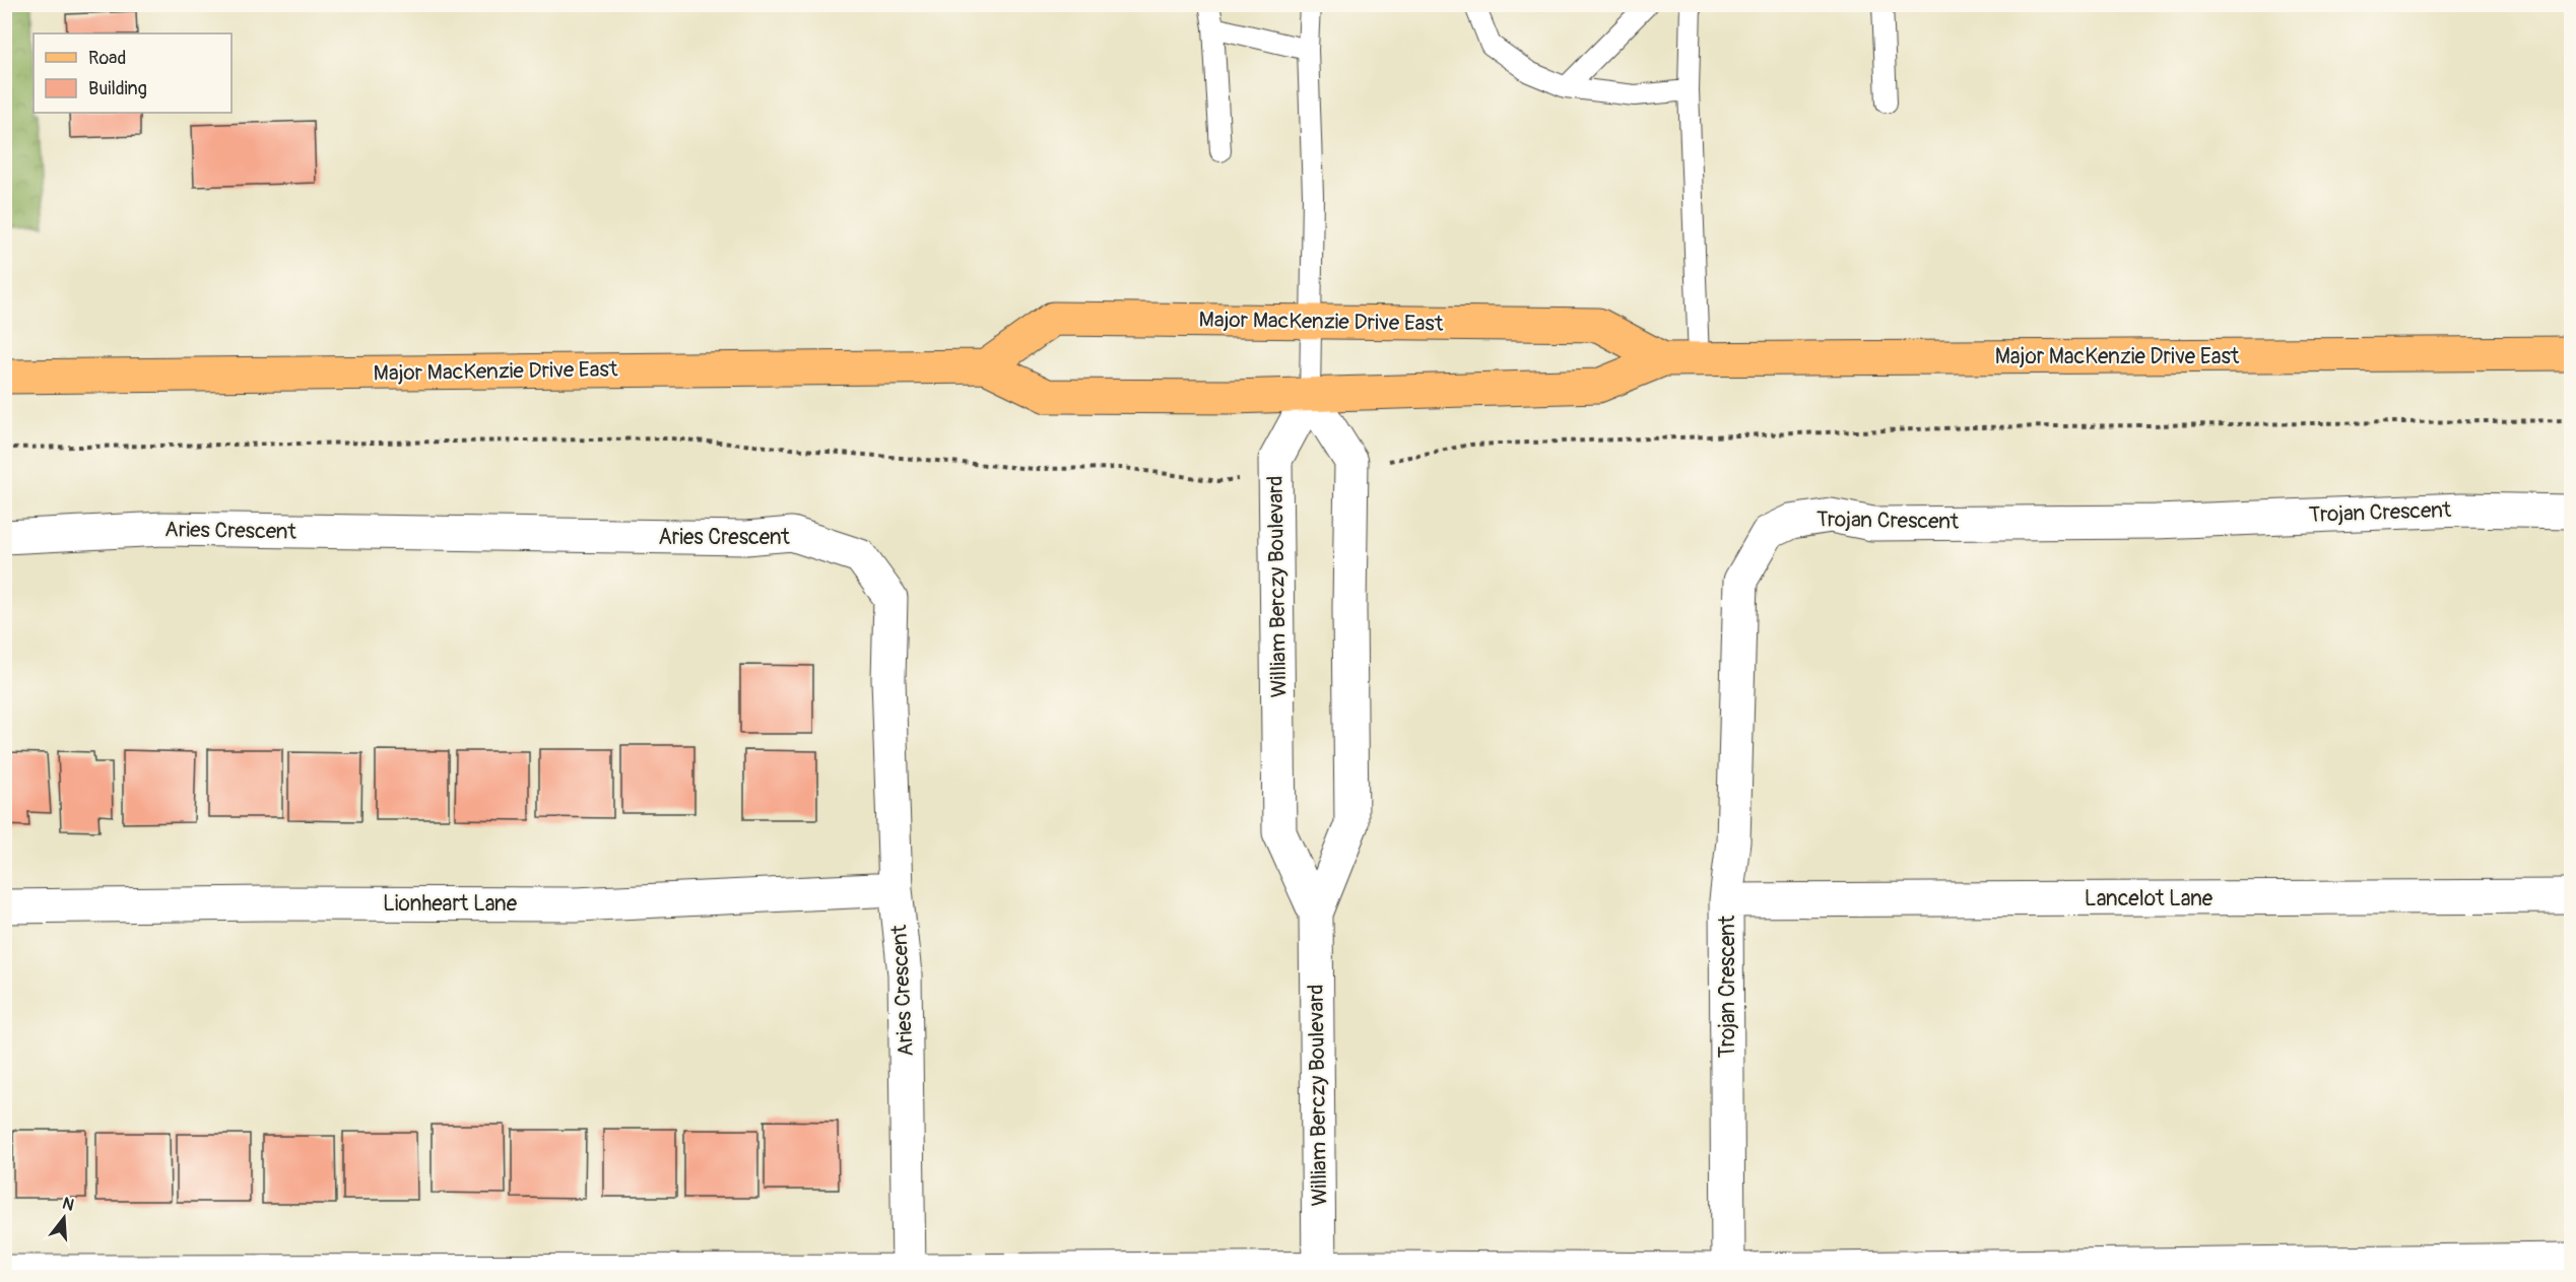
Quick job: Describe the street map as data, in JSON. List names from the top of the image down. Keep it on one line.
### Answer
{"streets":{"main road":["Major MacKenzie Drive East"],"street":["Trojan Crescent","Aries Crescent","William Berczy Boulevard","Lancelot Lane","Lionheart Lane"]},"crossings":[["Major MacKenzie Drive East","William Berczy Boulevard"],["Trojan Crescent","Lancelot Lane"],["Aries Crescent","Lionheart Lane"]],"legend":["Road","Building"],"north":"top"}
